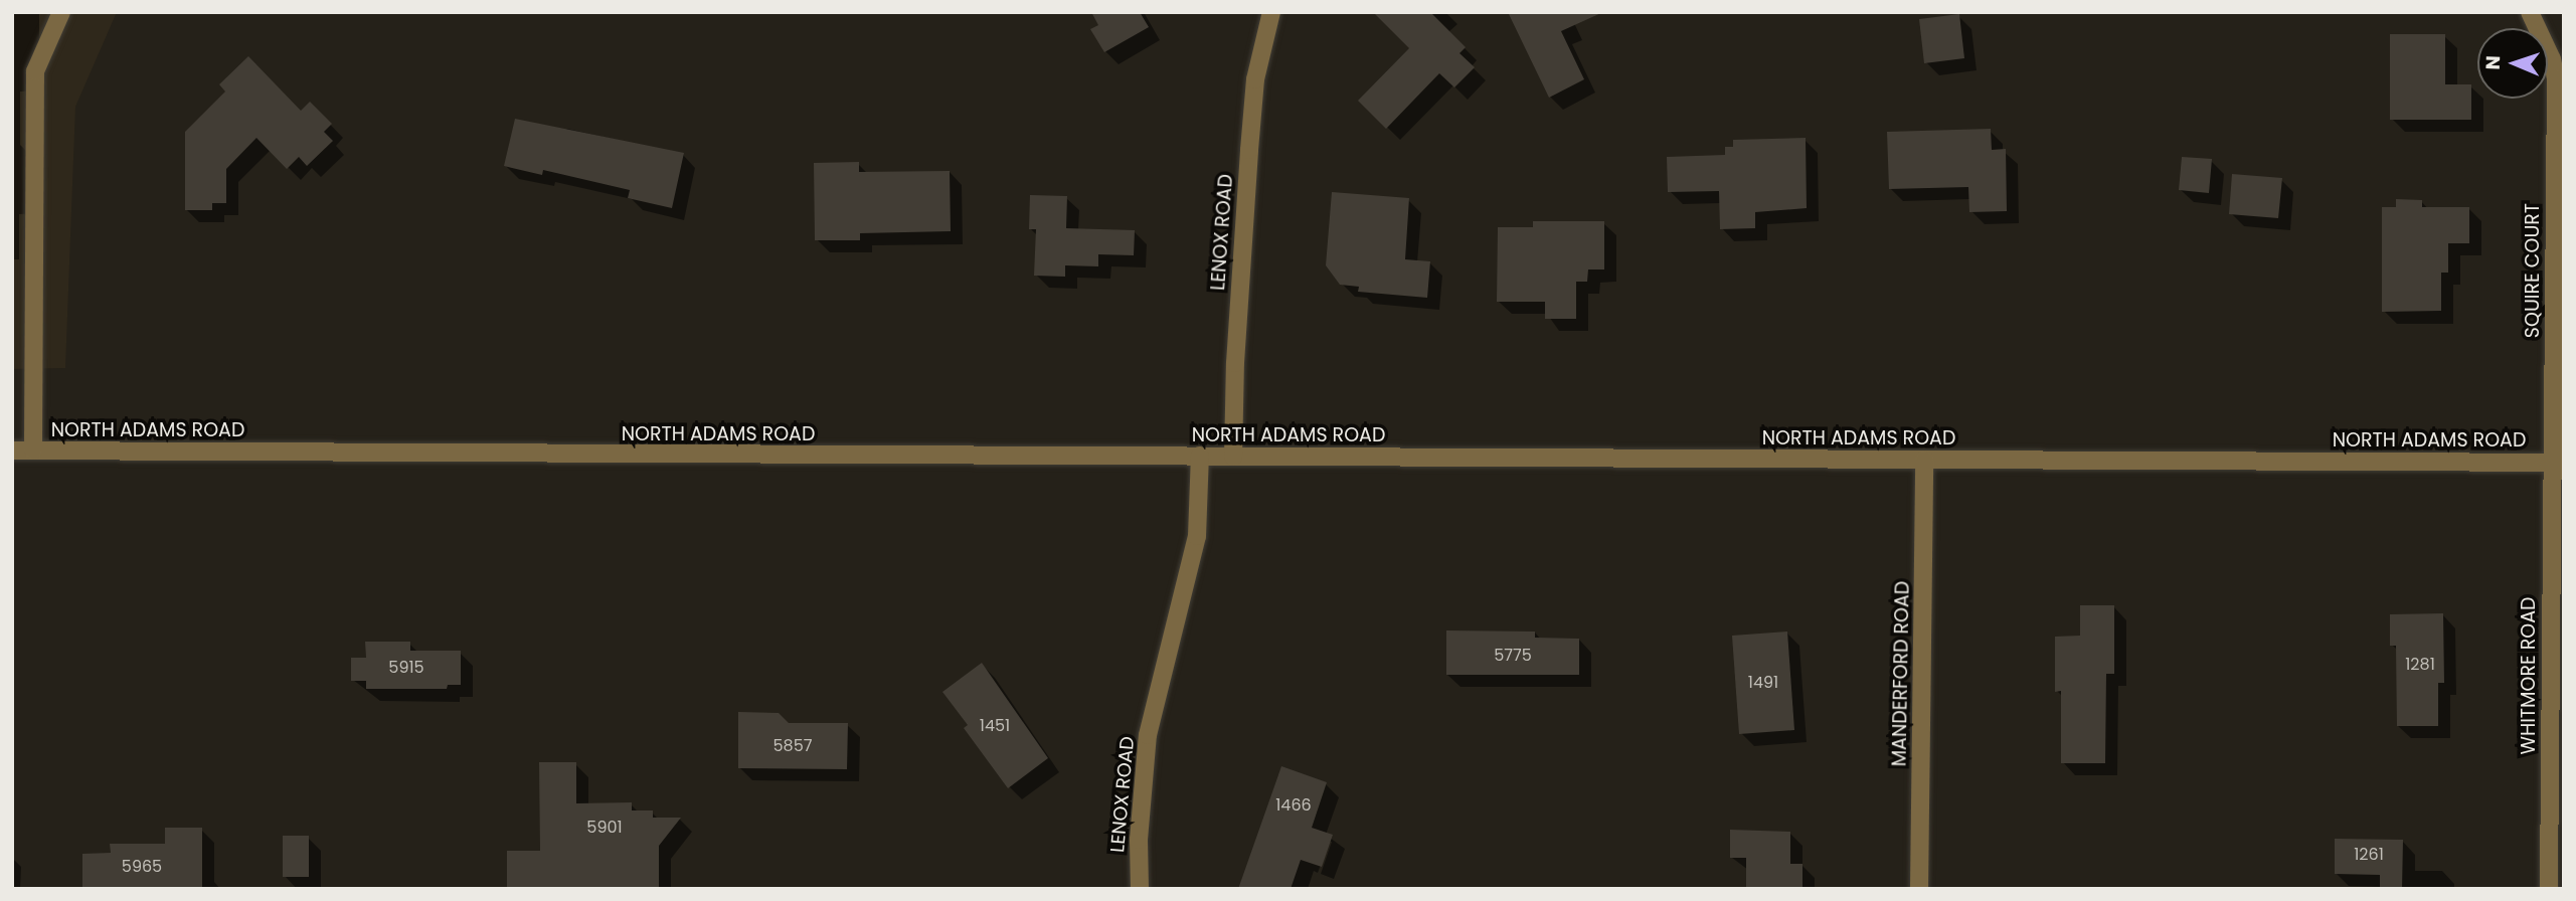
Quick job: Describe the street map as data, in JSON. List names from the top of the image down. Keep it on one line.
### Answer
{"streets":{"street":["LENOX ROAD","SQUIRE COURT","NORTH ADAMS ROAD","MANDERFORD ROAD","WHITMORE ROAD"]},"crossings":[["LENOX ROAD","NORTH ADAMS ROAD"],["SQUIRE COURT","NORTH ADAMS ROAD"],["SQUIRE COURT","WHITMORE ROAD"],["NORTH ADAMS ROAD","MANDERFORD ROAD"],["NORTH ADAMS ROAD","WHITMORE ROAD"]],"house_numbers":["5775","1281","5915","1491","1451","5857","1466","5901","1261","5965"],"north":"left"}
